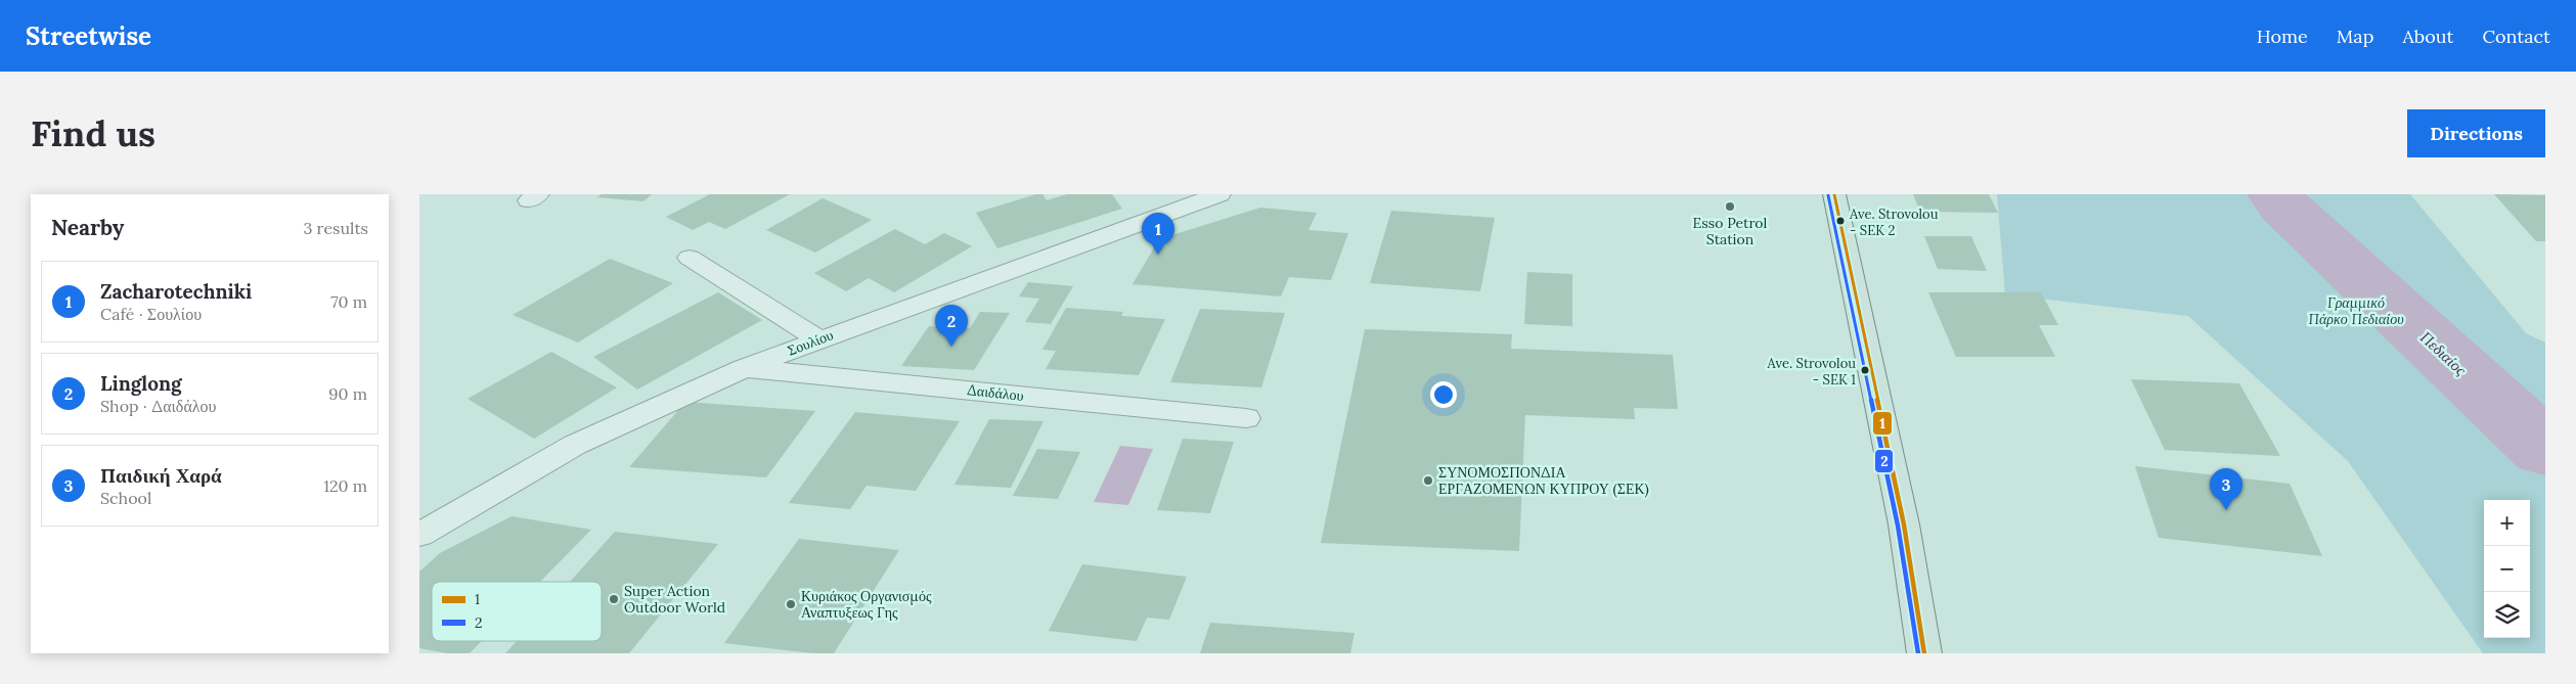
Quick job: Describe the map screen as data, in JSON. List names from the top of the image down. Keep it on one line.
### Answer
{"streets":{"street":["Σουλίου","Δαιδάλου"]},"crossings":[["Σουλίου","Δαιδάλου"]],"water":["Πεδιαίος"],"parks":["Γραμμικό Πάρκο Πεδιαίου"],"places":["Esso Petrol Station","Ave. Strovolou - SEK 2","Ave. Strovolou - SEK 1","ΣΥΝΟΜΟΣΠΟΝΔΙΑ ΕΡΓΑΖΟΜΕΝΩΝ ΚΥΠΡΟΥ (ΣΕΚ)","Super Action Outdoor World","Κυριάκος Οργανισμός Αναπτυξεως Γης"],"lines":["transit line 1","transit line 2"],"legend":["1","2"],"page":{"header":"Streetwise","nav":["Home","Map","About","Contact"],"buttons":"Directions","title":"Find us","heading":["Nearby","3 results"],"pins":["1","2","3"],"list":[{"mark":"1","name":"Zacharotechniki","note":"Café · Σουλίου","value":"70 m"},{"mark":"2","name":"Linglong","note":"Shop · Δαιδάλου","value":"90 m"},{"mark":"3","name":"Παιδική Χαρά","note":"School","value":"120 m"}],"map_buttons":["+","−"]}}
